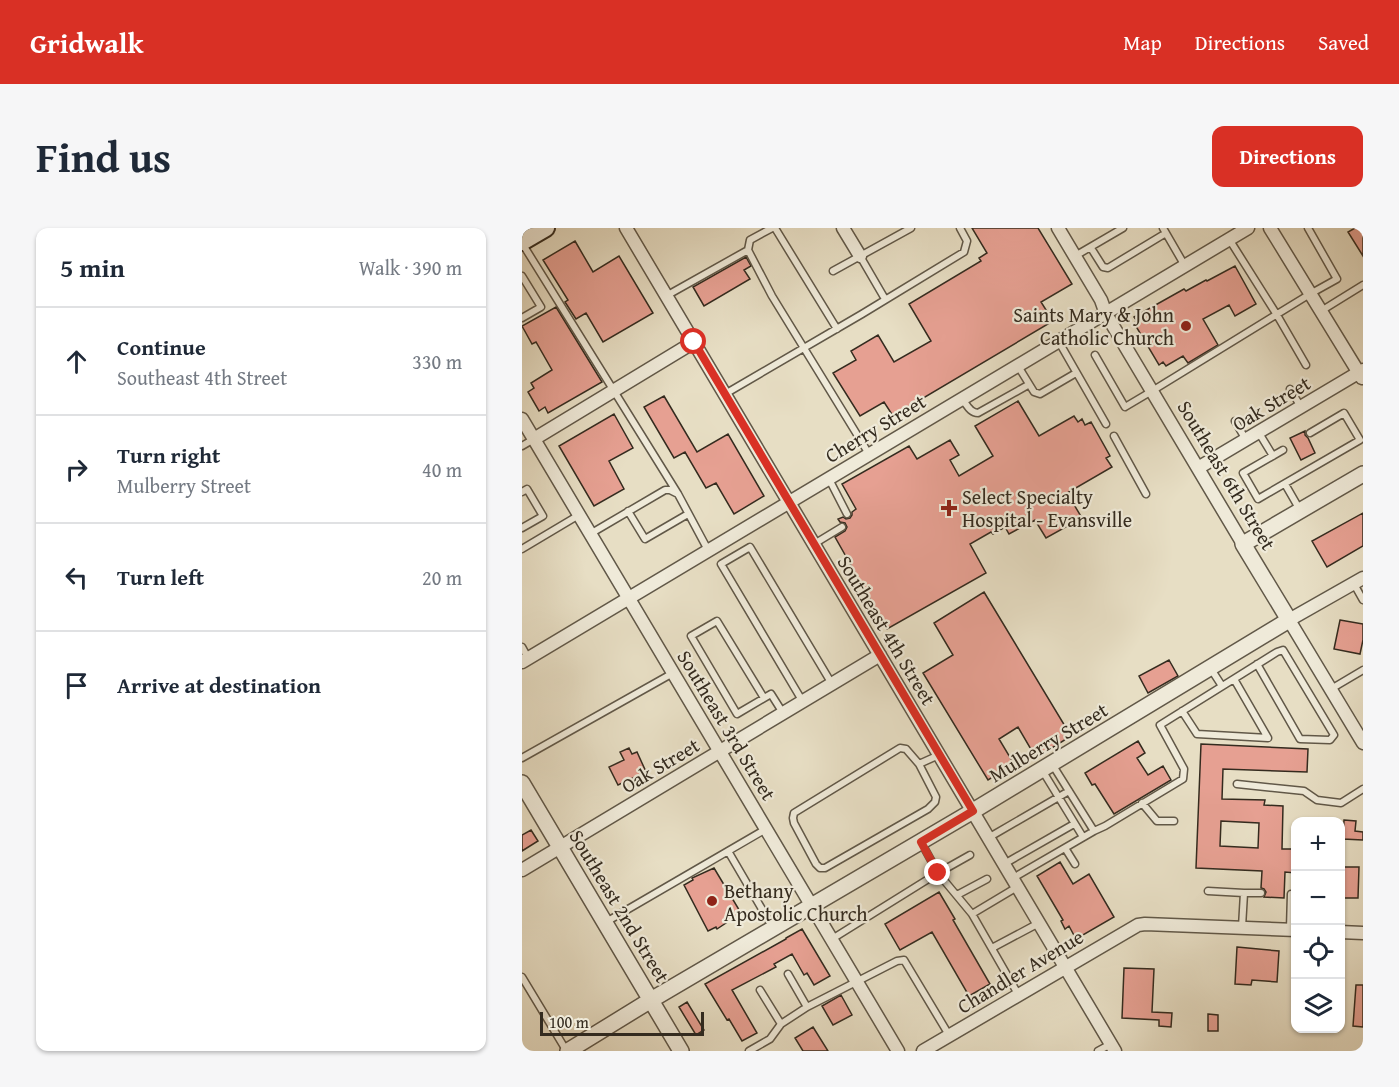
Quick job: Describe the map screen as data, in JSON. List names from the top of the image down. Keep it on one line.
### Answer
{"streets":{"street":["Oak Street","Cherry Street","Southeast 6th Street","Southeast 4th Street","Southeast 3rd Street","Mulberry Street","Southeast 2nd Street","Chandler Avenue"]},"crossings":[["Oak Street","Southeast 6th Street"],["Oak Street","Southeast 4th Street"],["Oak Street","Southeast 3rd Street"],["Oak Street","Southeast 2nd Street"],["Cherry Street","Southeast 6th Street"],["Cherry Street","Southeast 4th Street"],["Cherry Street","Southeast 3rd Street"],["Southeast 6th Street","Mulberry Street"],["Southeast 4th Street","Mulberry Street"],["Southeast 4th Street","Chandler Avenue"],["Southeast 3rd Street","Mulberry Street"],["Mulberry Street","Southeast 2nd Street"]],"places":{"other":["Saints Mary & John Catholic Church","Bethany Apostolic Church"],"health":["Select Specialty Hospital - Evansville"]},"scale_bar":"100 m","page":{"header":"Gridwalk","nav":["Map","Directions","Saved"],"title":"Find us","buttons":"Directions","heading":["5 min","Walk · 390 m"],"list":[["Continue","Southeast 4th Street","330 m"],["Turn right","Mulberry Street","40 m"],["Turn left","20 m"],"Arrive at destination"],"map_buttons":["+","−"],"scale":"100 m"}}
